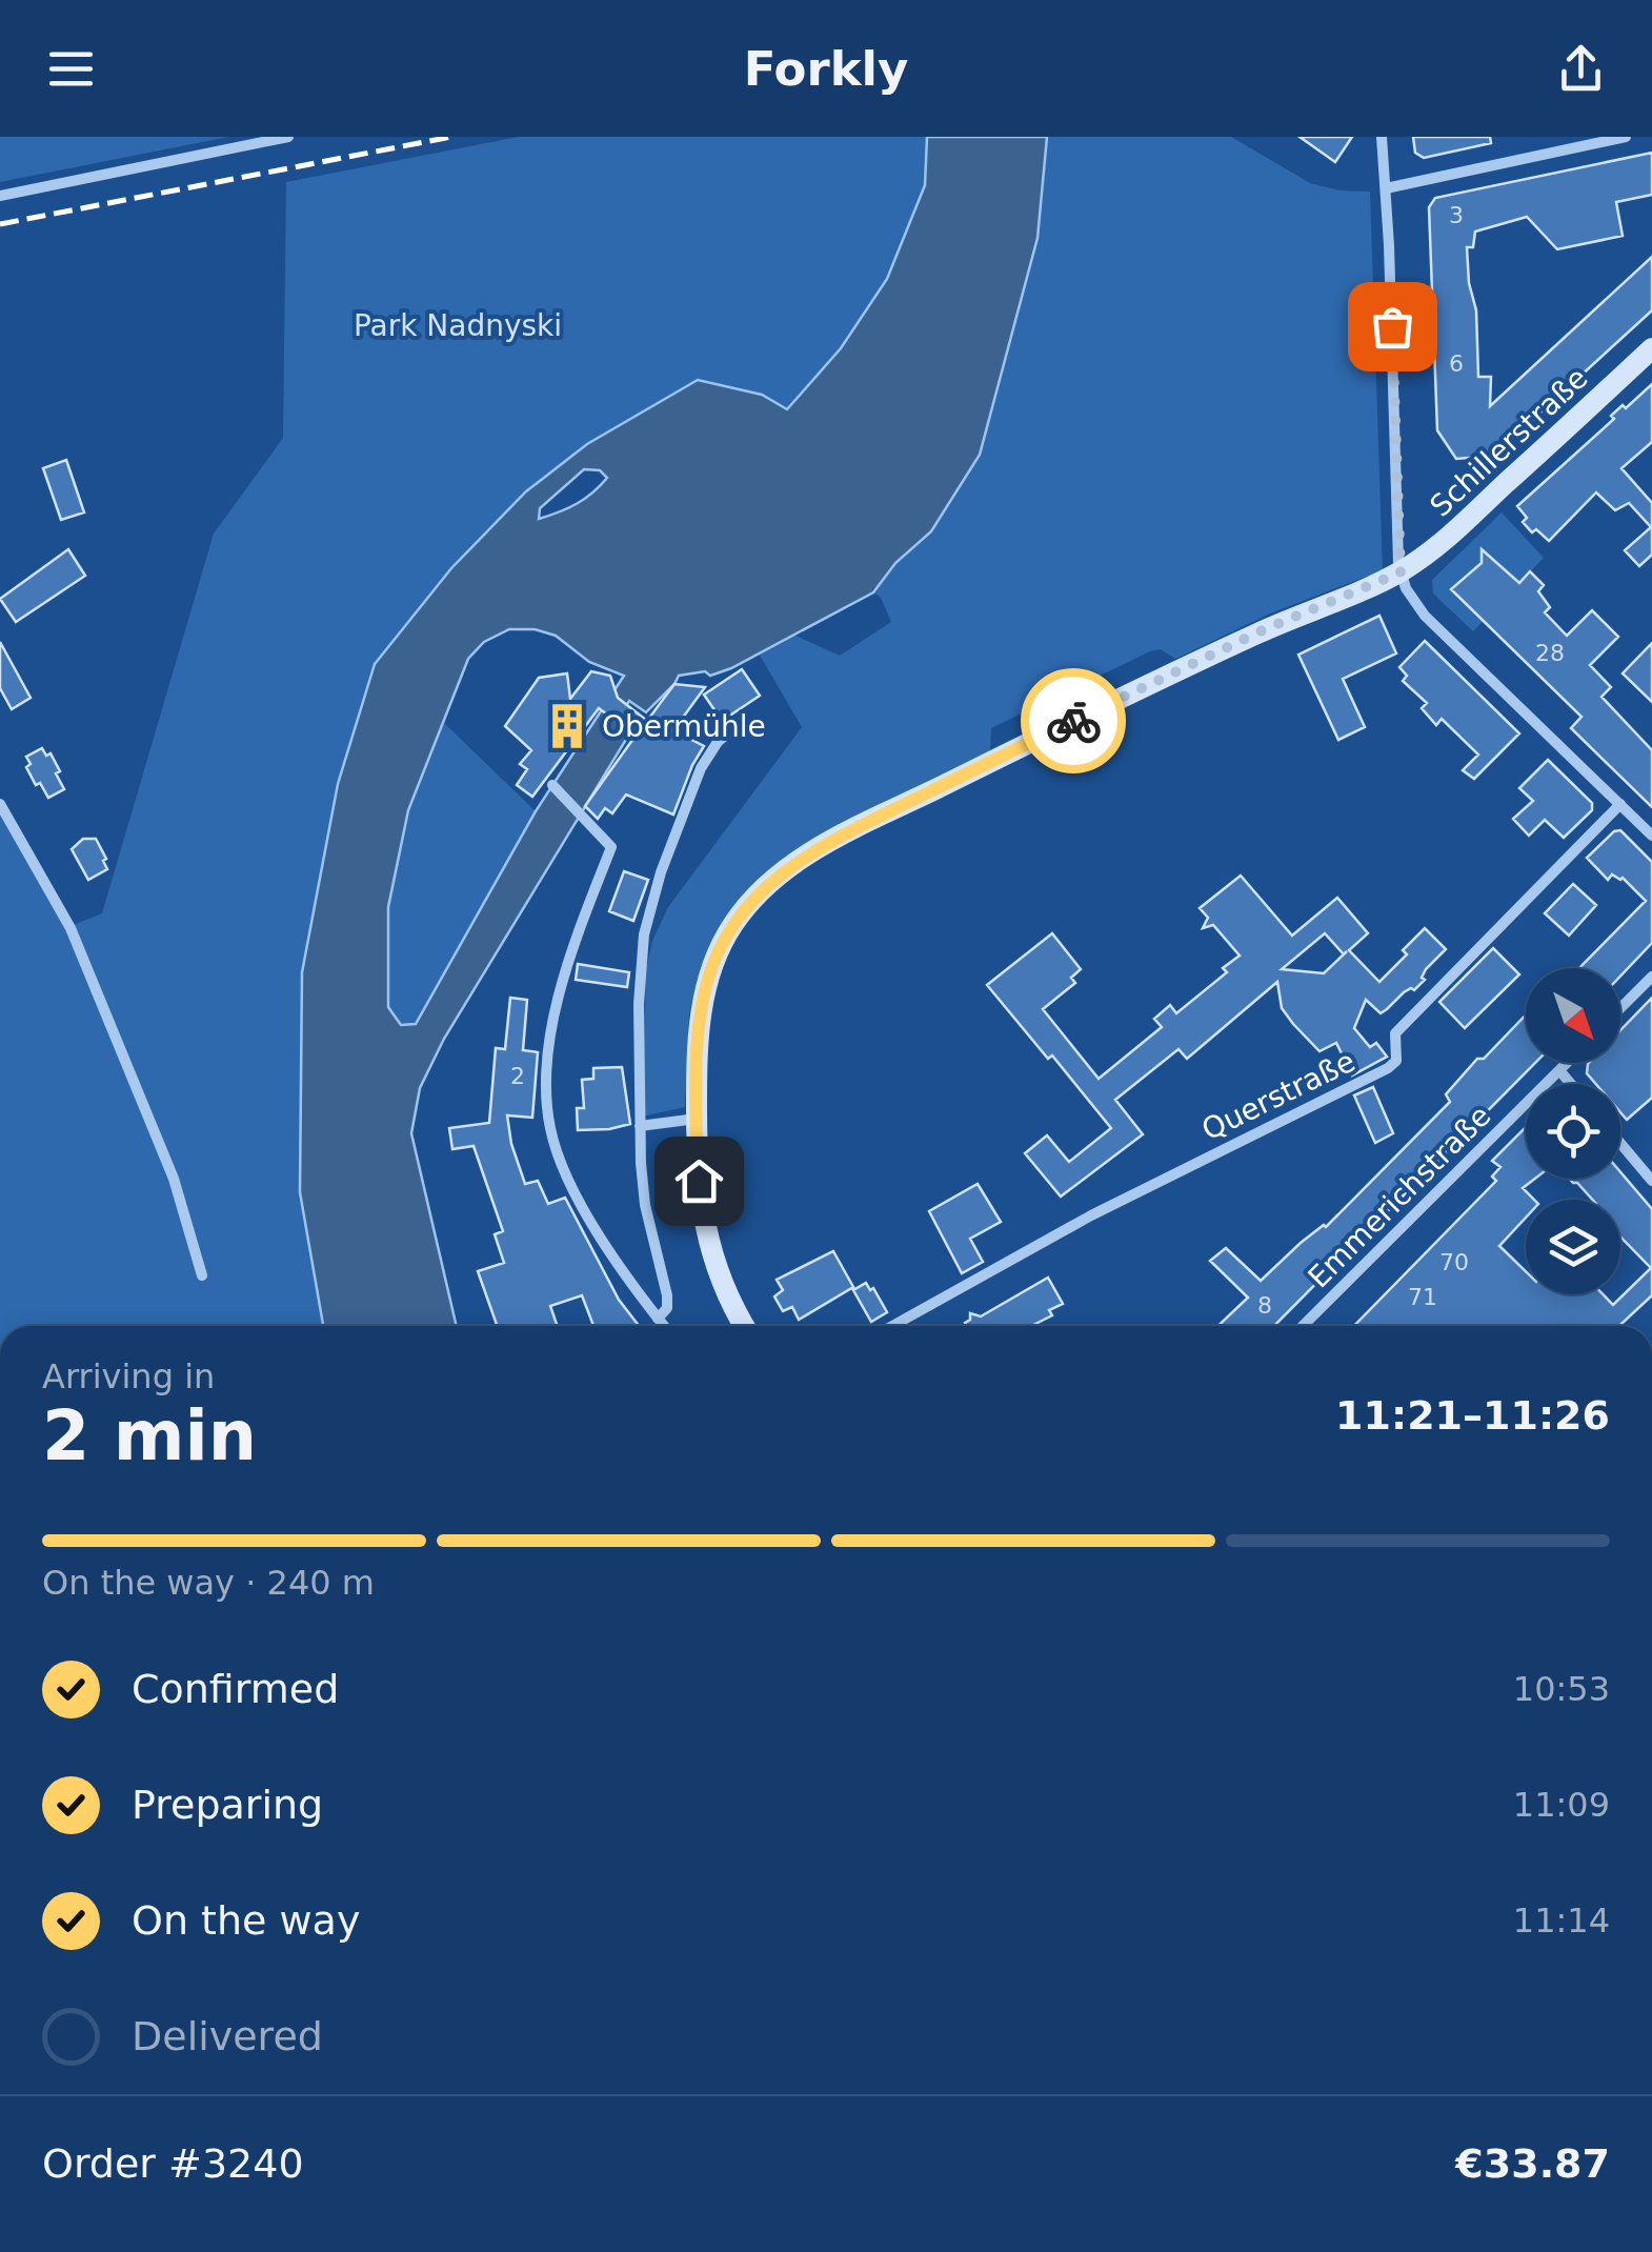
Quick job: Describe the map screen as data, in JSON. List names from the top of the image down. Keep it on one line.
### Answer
{"streets":{"main road":["Schillerstraße"],"street":["Querstraße","Emmerichstraße"]},"parks":["Park Nadnyski"],"places":{"building":["Obermühle"]},"house_numbers":["3","6","28","2","70","71","8"],"north":"bottom right","page":{"header":"Forkly","heading":["2 min","Arriving in","11:21–11:26"],"panel":["Order #3240","€33.87"],"bar":"On the way · 240 m","list":[["Confirmed","10:53"],["Preparing","11:09"],["On the way","11:14"],"Delivered"]}}
